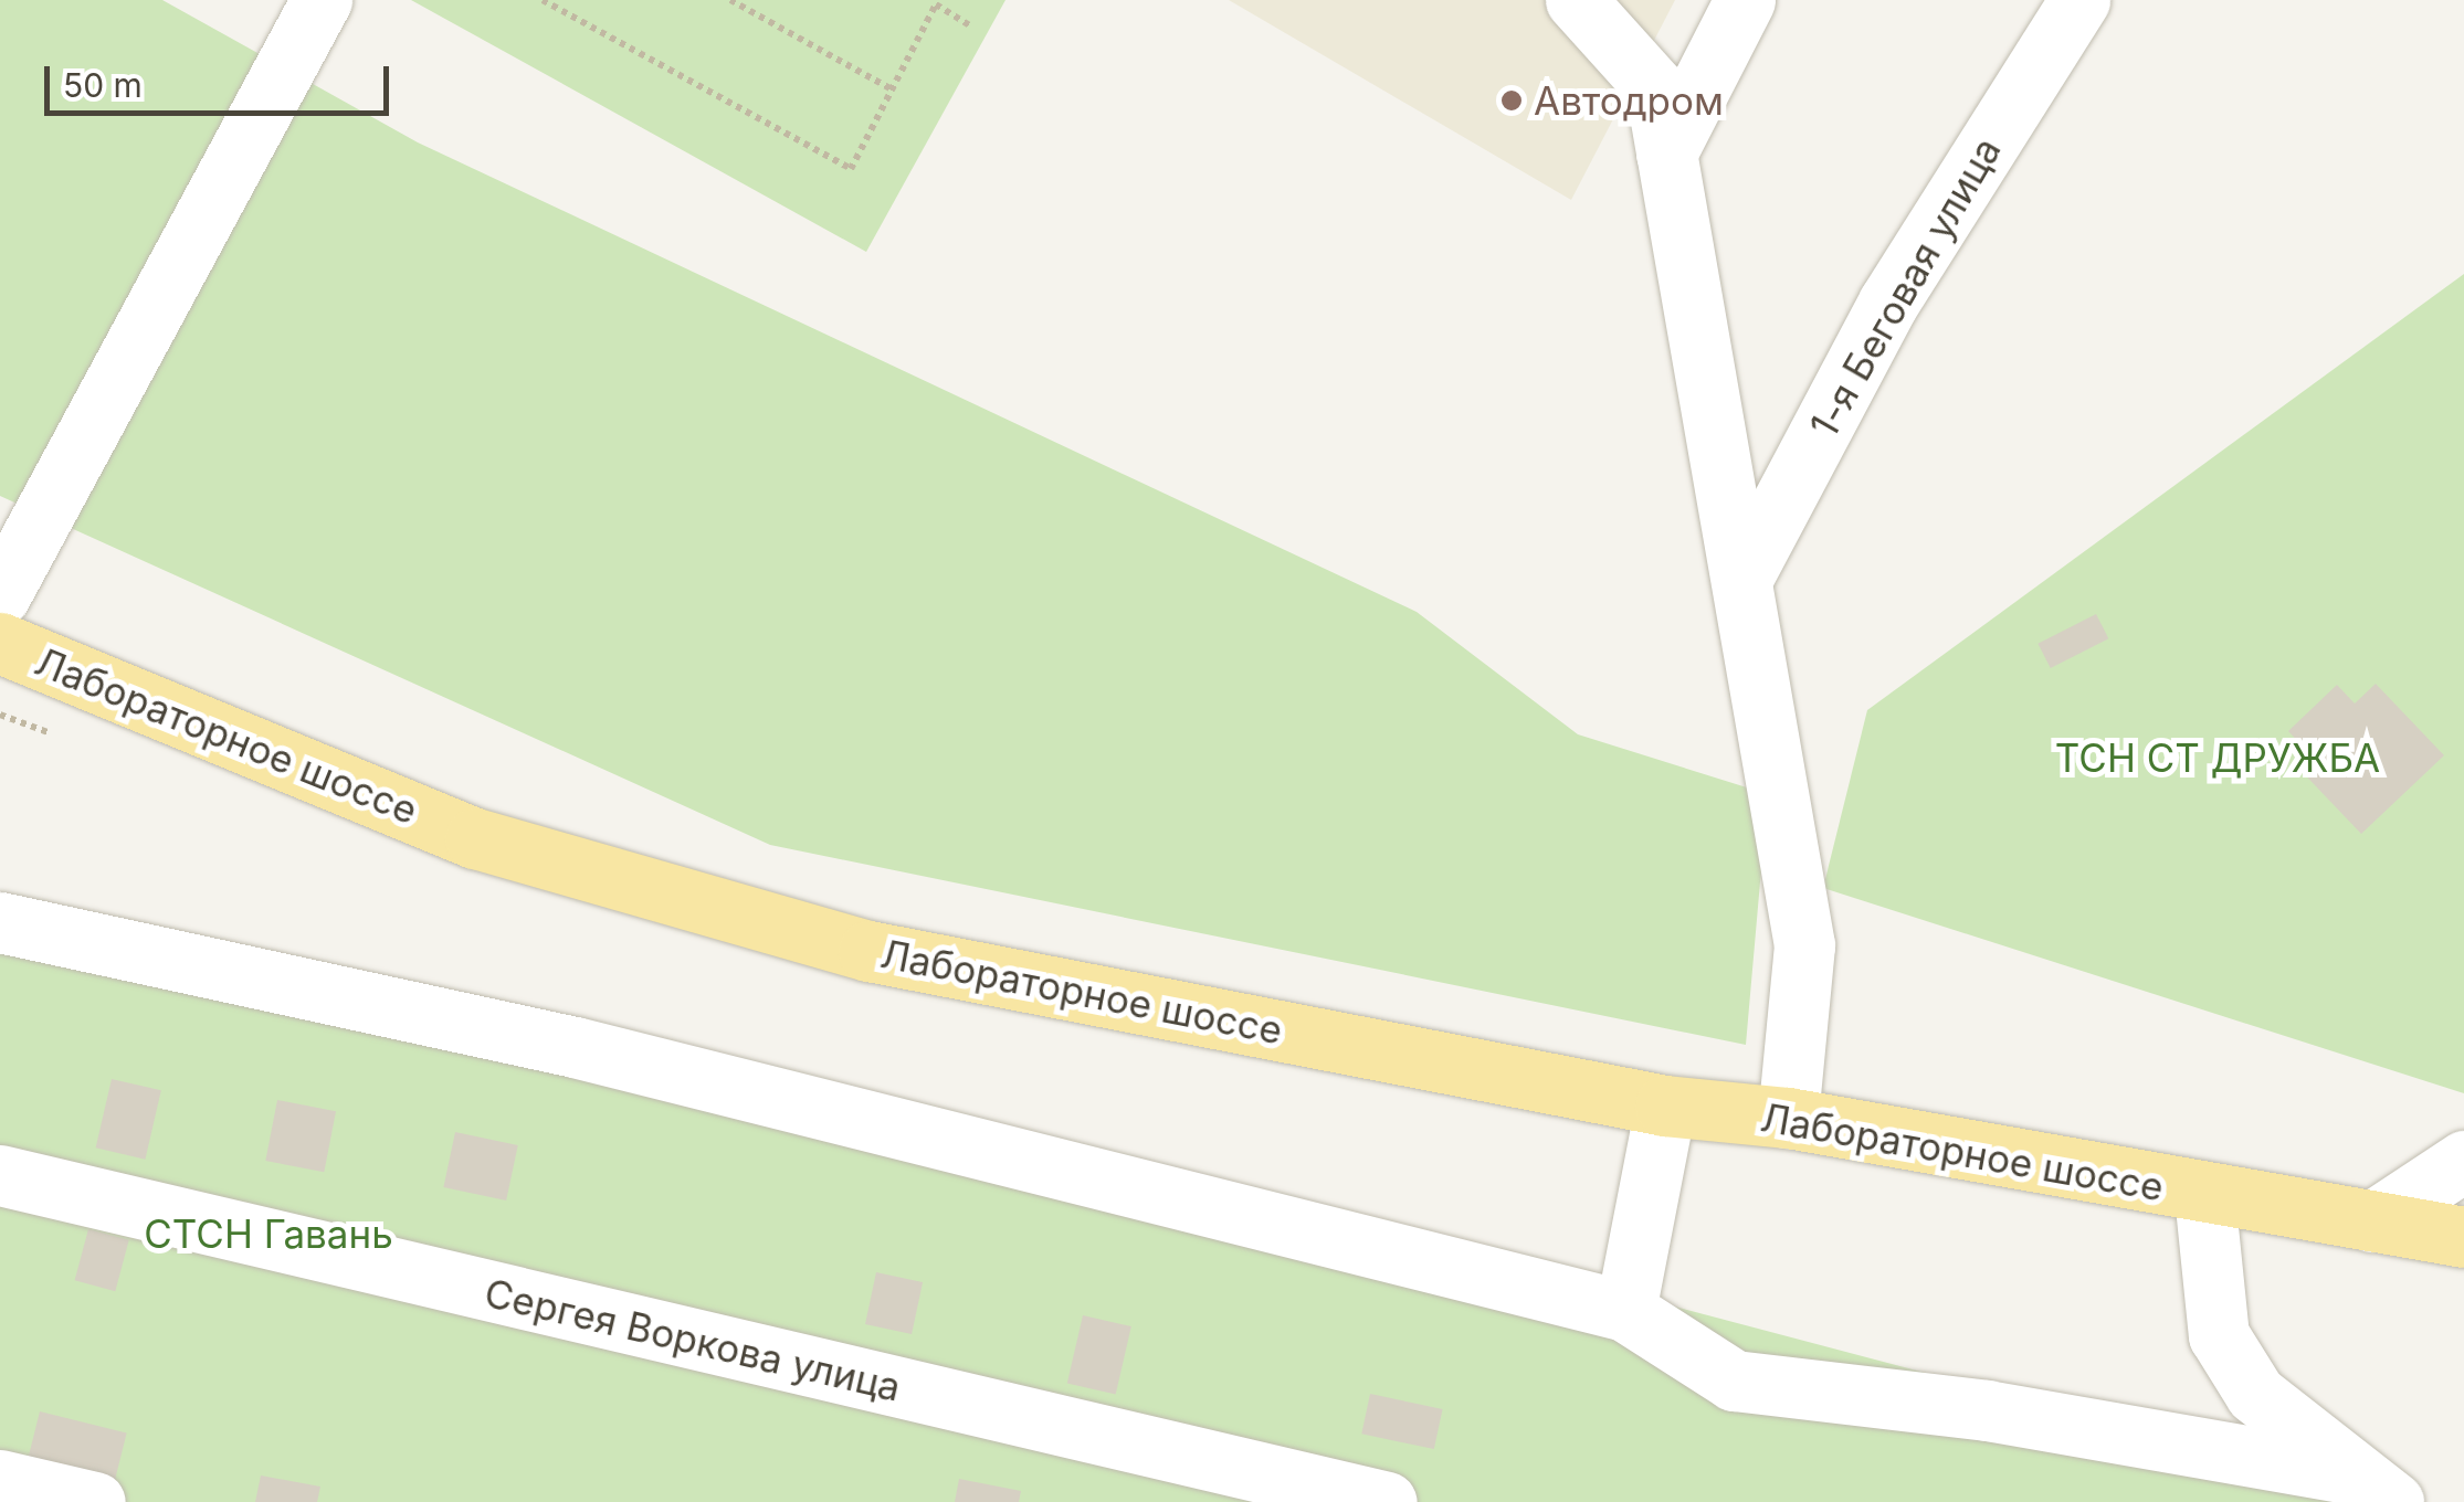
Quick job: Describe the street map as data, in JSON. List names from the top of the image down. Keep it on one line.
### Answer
{"streets":{"main road":["Лабораторное шоссе"],"street":["1-я Беговая улица","Сергея Воркова улица"]},"parks":["ТСН СТ ДРУЖБА","СТСН Гавань"],"places":["Автодром"],"scale_bar":"50 m"}
